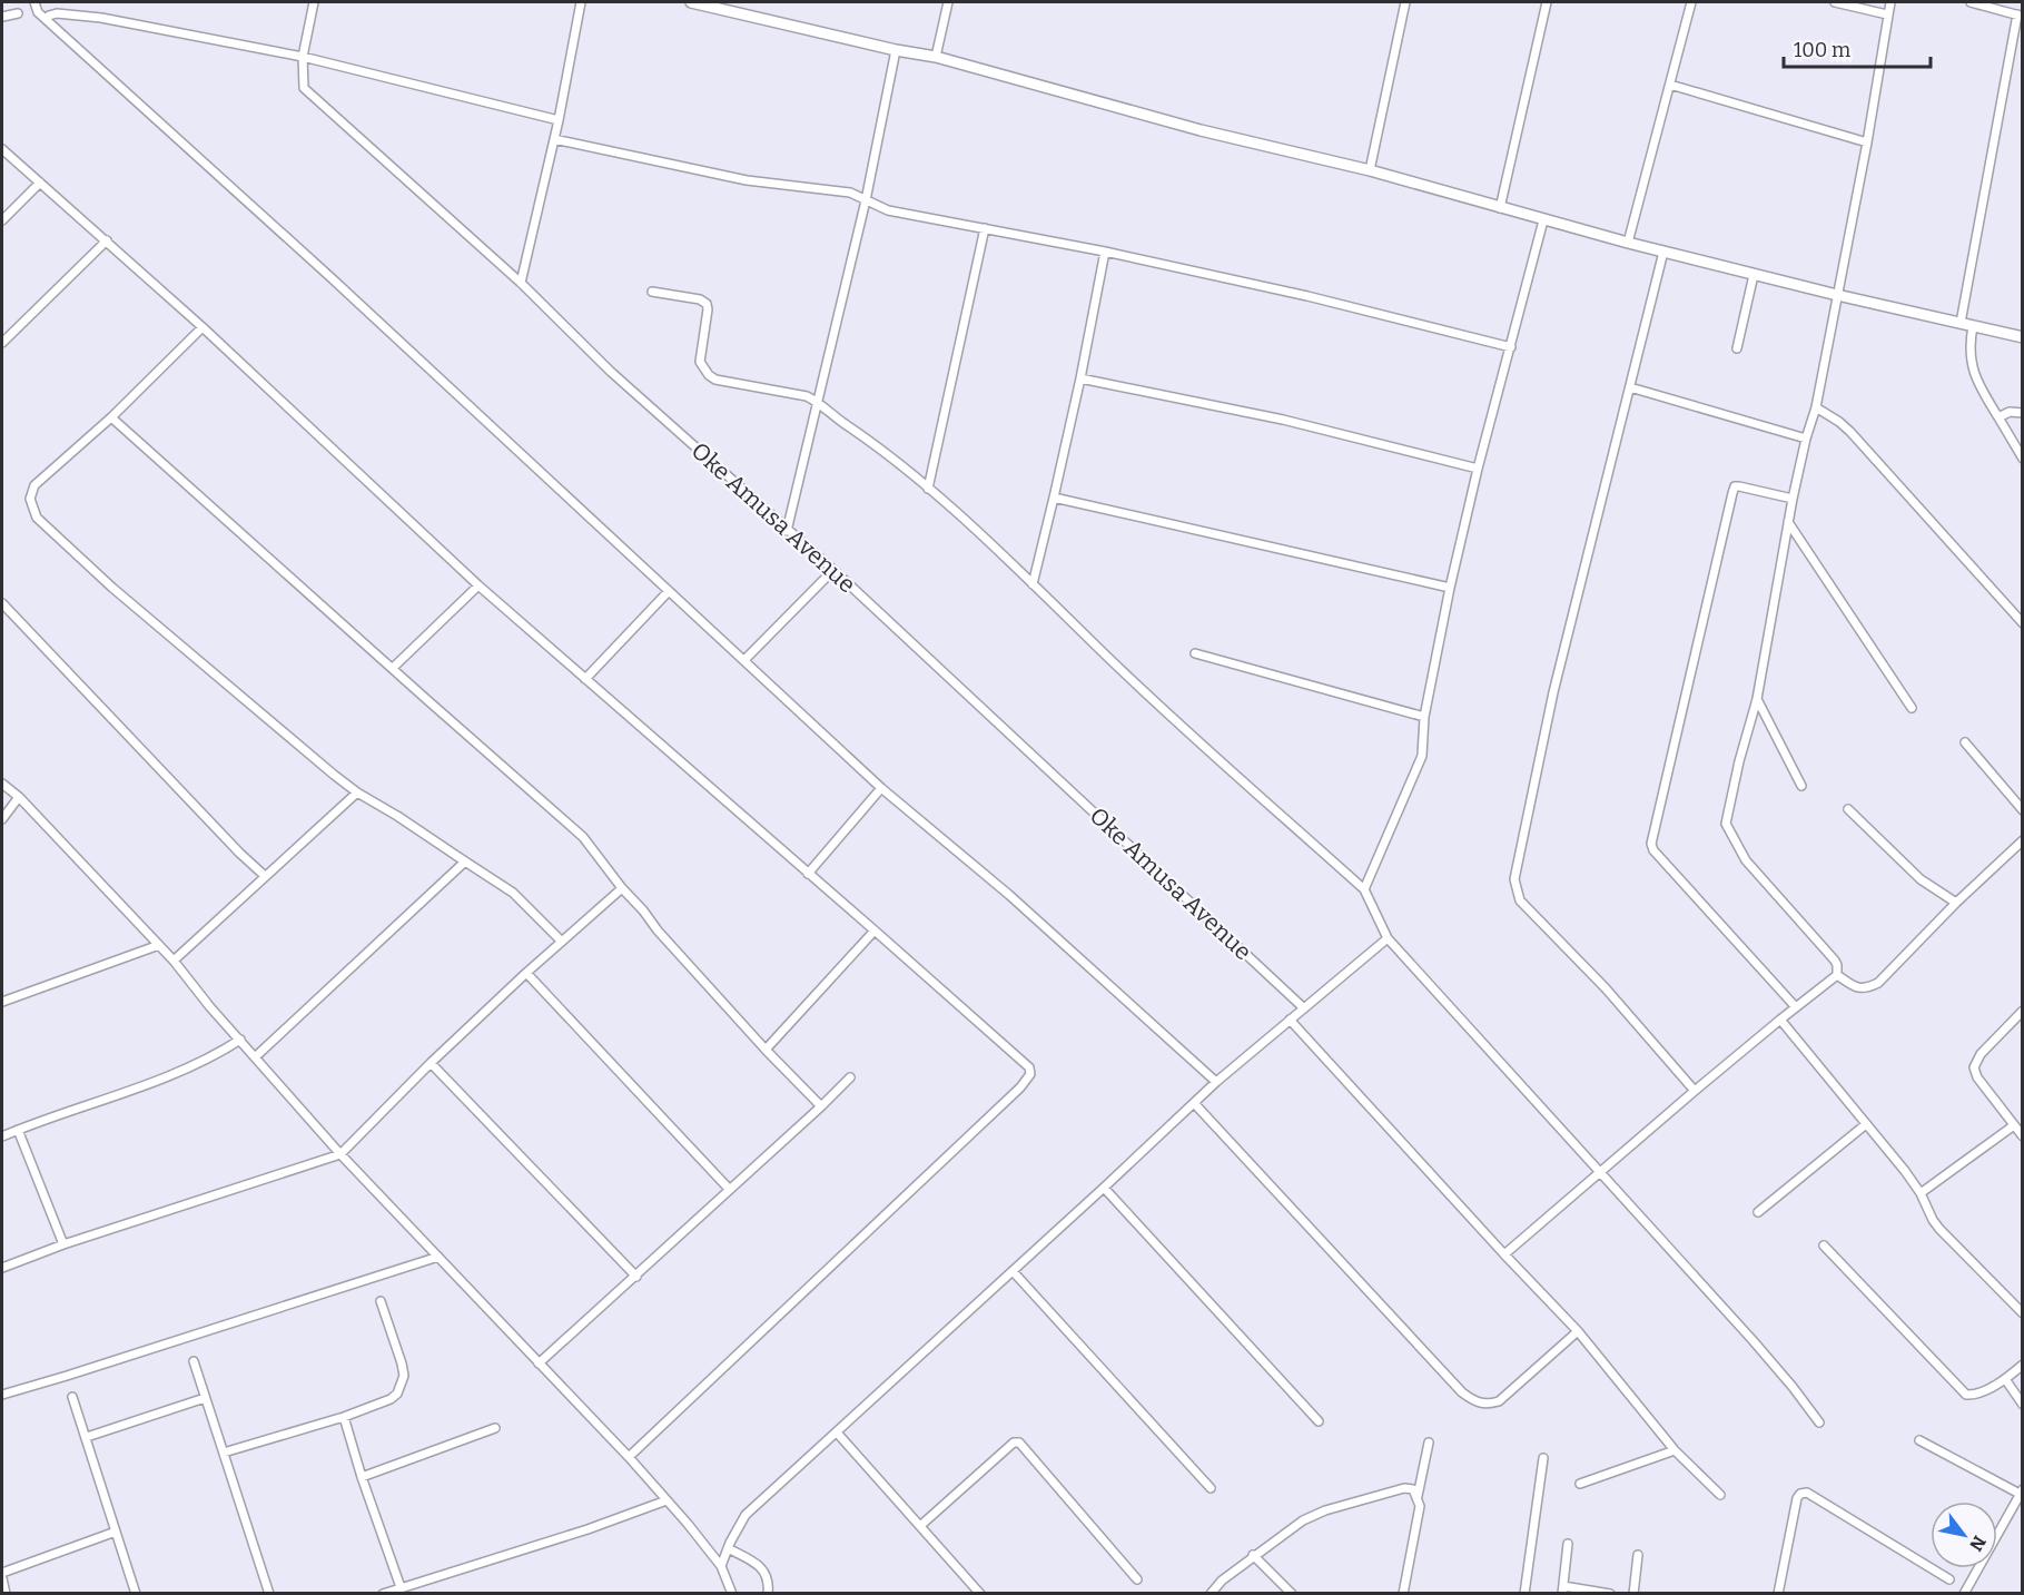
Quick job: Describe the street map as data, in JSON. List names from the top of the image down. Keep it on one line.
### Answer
{"streets":{"street":["Oke Amusa Avenue"]},"scale_bar":"100 m","north":"bottom right"}
